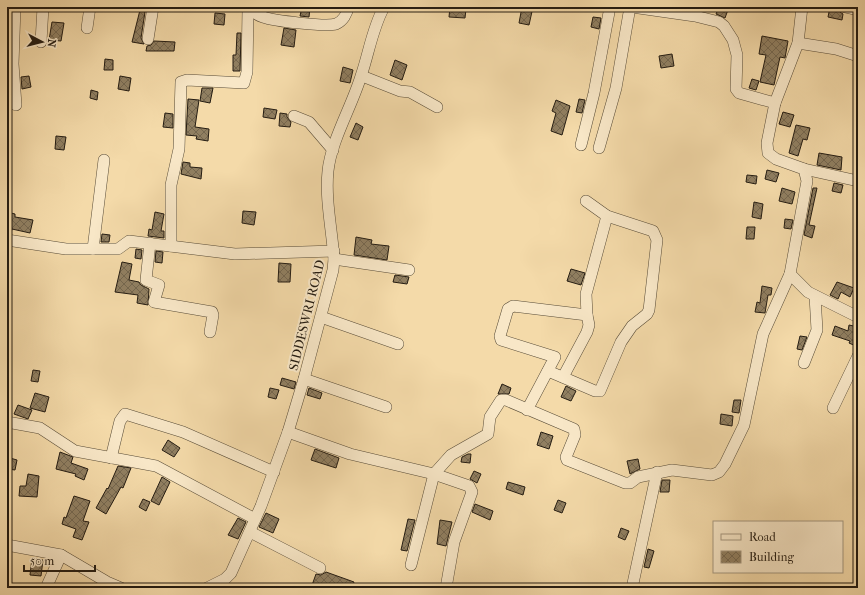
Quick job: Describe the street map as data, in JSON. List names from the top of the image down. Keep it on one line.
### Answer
{"streets":{"street":["SIDDESWRI ROAD"]},"legend":["Road","Building"],"scale_bar":"50 m","north":"right"}
